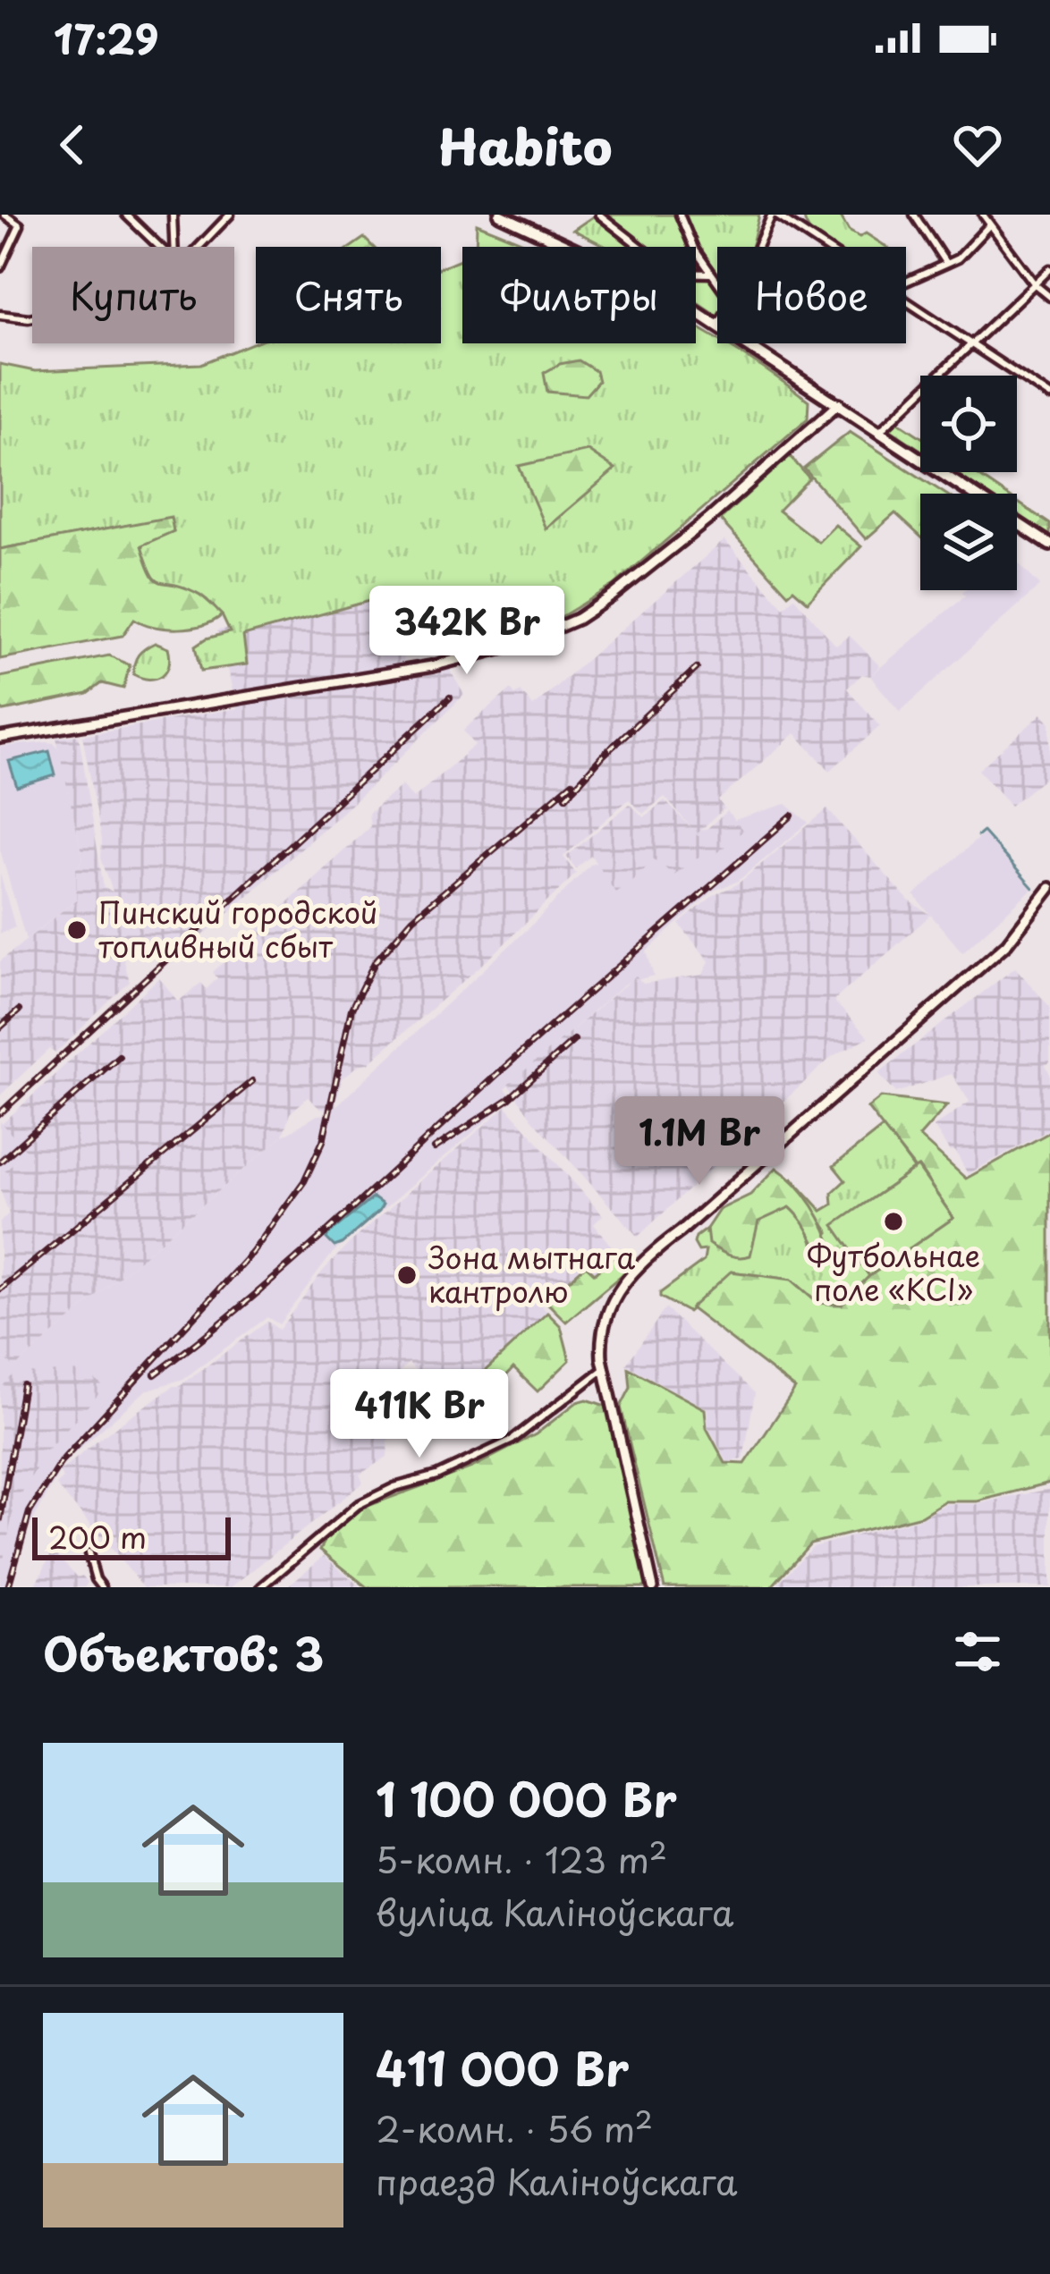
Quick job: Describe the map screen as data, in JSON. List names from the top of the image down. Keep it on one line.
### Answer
{"places":["Пинский городской топливный сбыт","Футбольнае поле «КСІ»","Зона мытнага кантролю"],"scale_bar":"200 m","page":{"status":"17:29","header":"Habito","chip":["Купить","Снять","Фильтры","Новое"],"price":["342K Br","1.1M Br","411K Br"],"scale":"200 m","heading":"Объектов: 3","list":[{"name":"1 100 000 Br","note":"5-комн. · 123 m² · вуліца Каліноўскага"},{"name":"411 000 Br","note":"2-комн. · 56 m² · праезд Каліноўскага"}]}}
